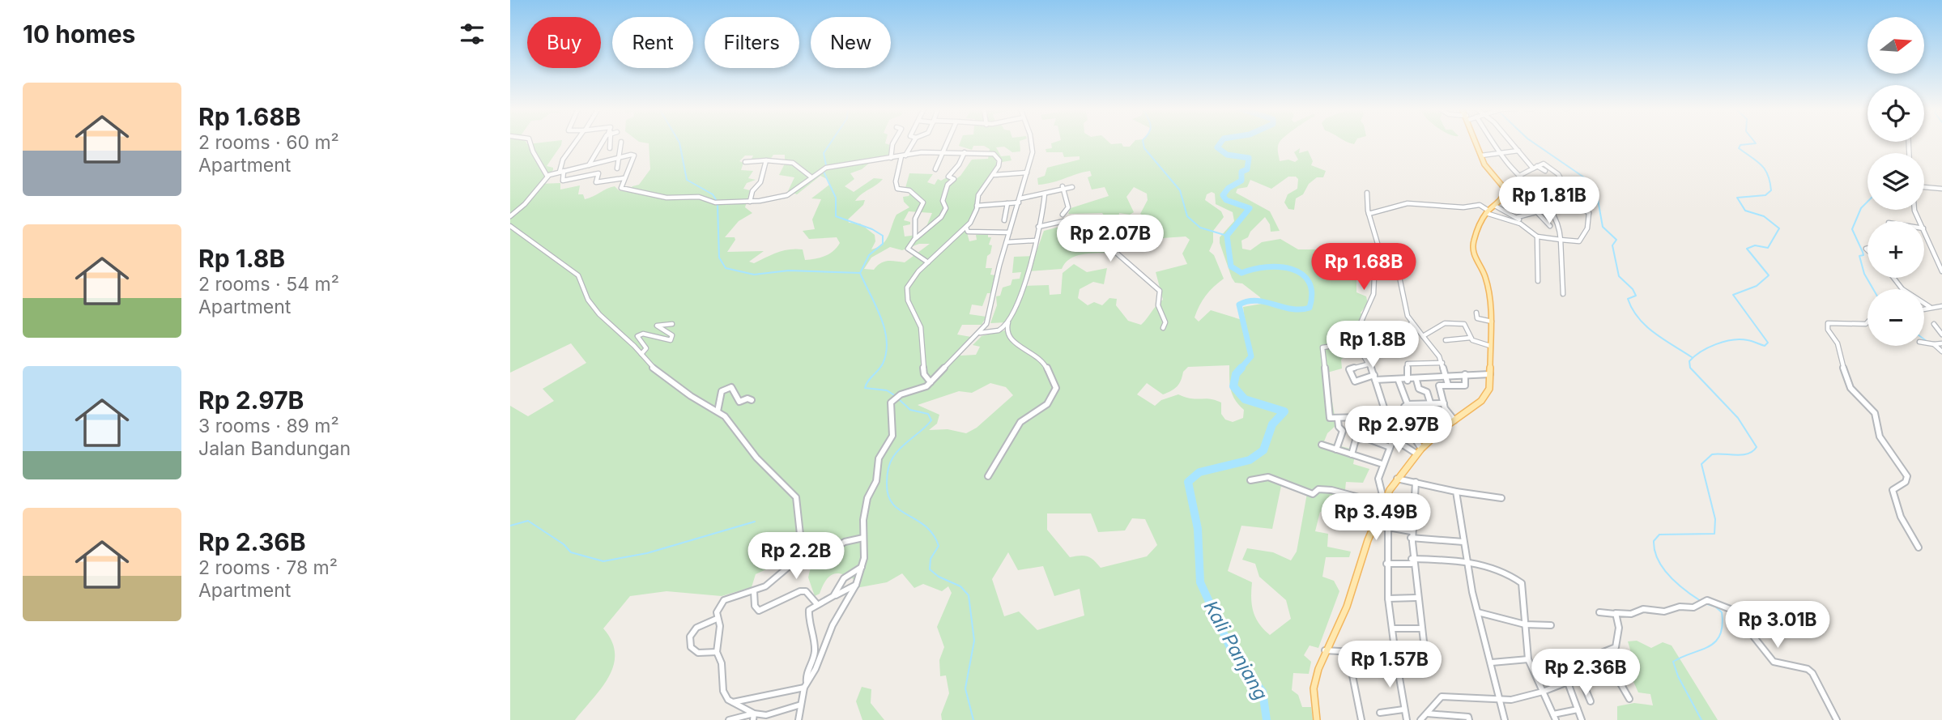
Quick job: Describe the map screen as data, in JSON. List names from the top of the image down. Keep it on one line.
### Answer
{"water":["Kali Panjang"],"north":"right","page":{"heading":"10 homes","map_buttons":["+","−"],"chip":["Buy","Rent","Filters","New"],"list":[{"name":"Rp 1.68B","note":"2 rooms · 60 m² · Apartment"},{"name":"Rp 1.8B","note":"2 rooms · 54 m² · Apartment"},{"name":"Rp 2.97B","note":"3 rooms · 89 m² · Jalan Bandungan"},{"name":"Rp 2.36B","note":"2 rooms · 78 m² · Apartment"}],"price":["Rp 1.81B","Rp 2.07B","Rp 1.68B","Rp 1.8B","Rp 2.97B","Rp 3.49B","Rp 2.2B","Rp 3.01B","Rp 1.57B","Rp 2.36B"]}}
